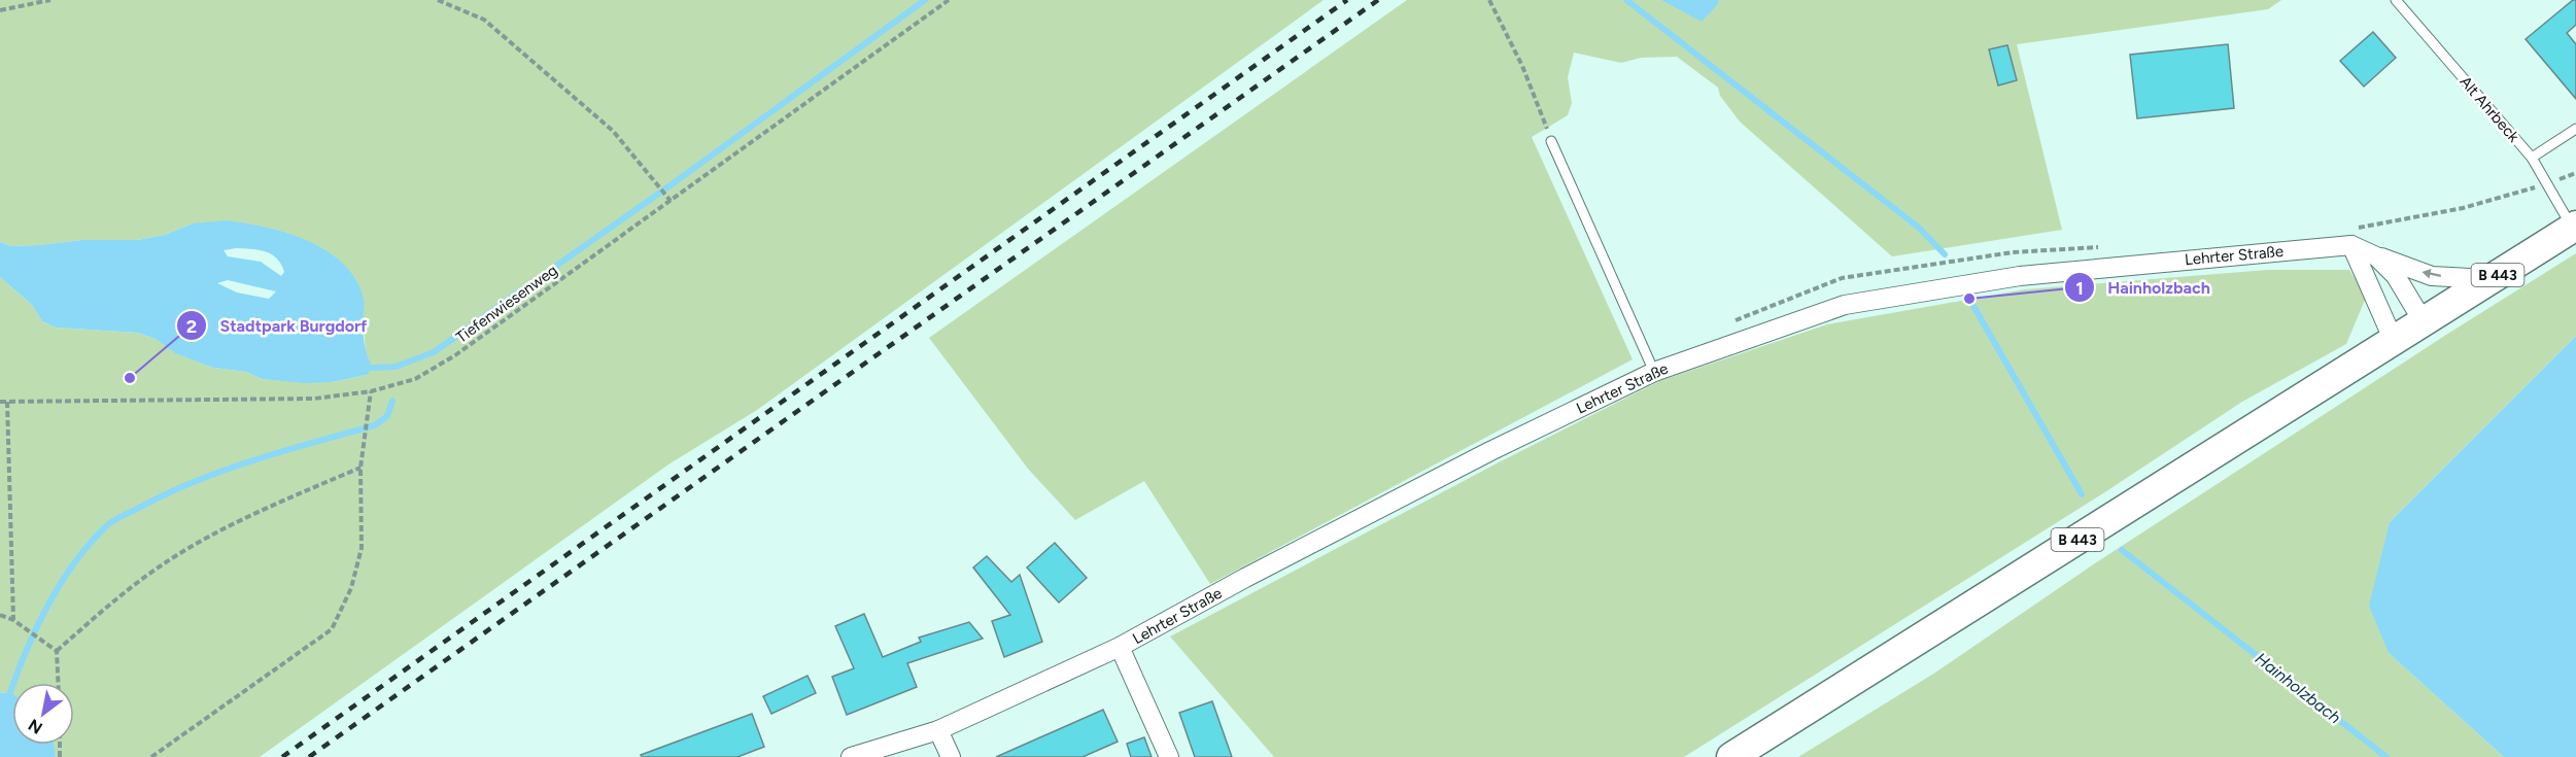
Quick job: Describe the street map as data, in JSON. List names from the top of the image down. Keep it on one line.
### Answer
{"streets":{"main road":["Alt Ahrbeck","B 443"],"street":["Lehrter Straße"],"path":["Tiefenwiesenweg"]},"crossings":[["Alt Ahrbeck","Lehrter Straße"],["Alt Ahrbeck","B 443"],["Lehrter Straße","B 443"]],"water":["Hainholzbach"],"places":["Hainholzbach","Stadtpark Burgdorf"],"north":"bottom left"}
